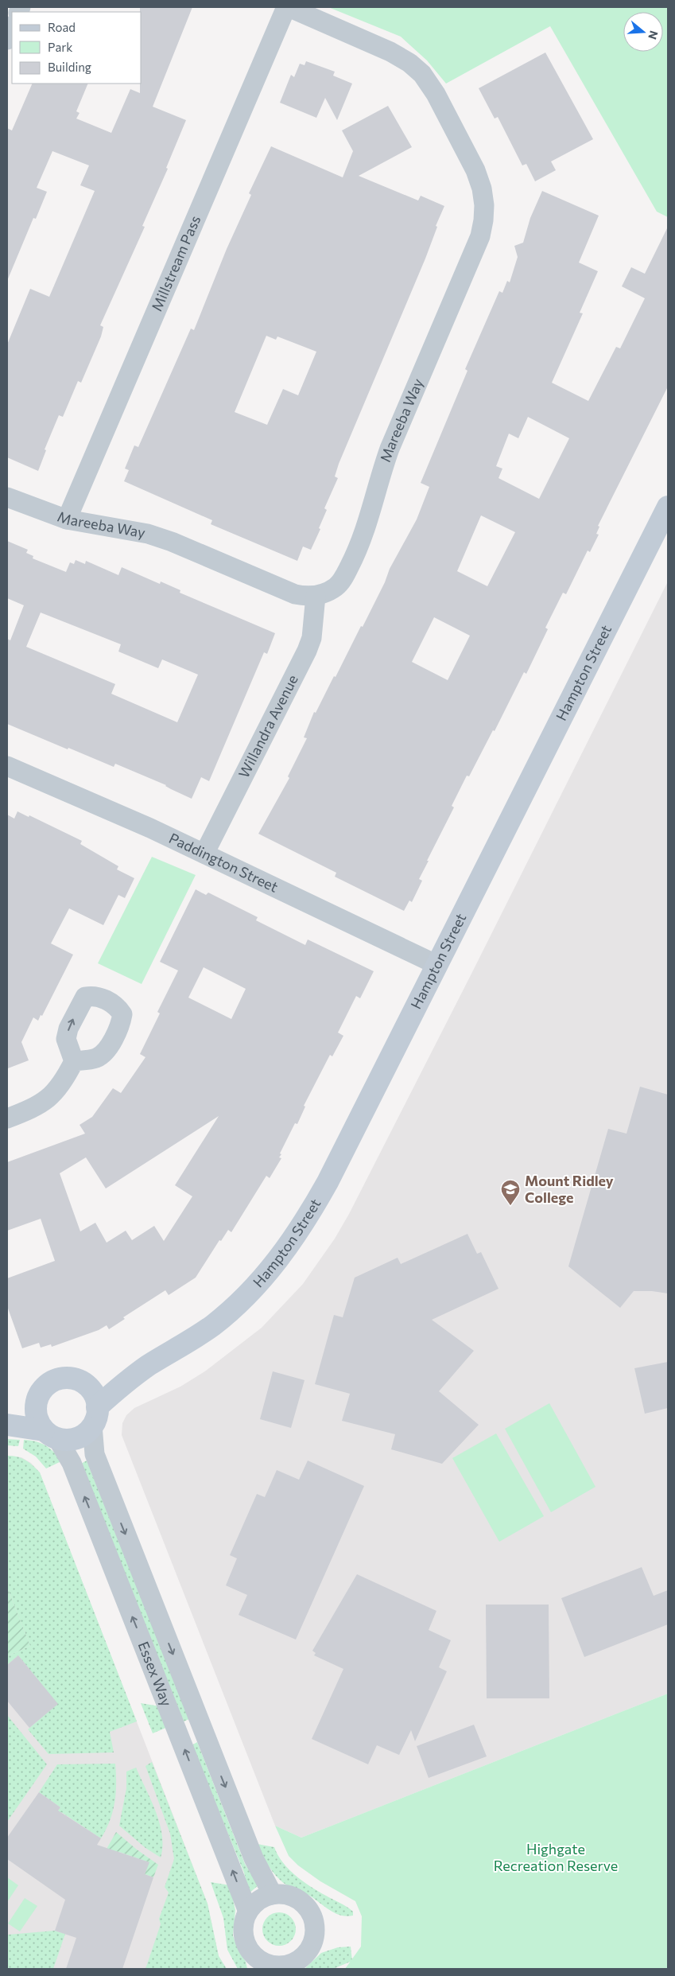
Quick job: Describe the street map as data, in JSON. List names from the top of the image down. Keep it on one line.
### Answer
{"streets":{"street":["Millstream Pass","Mareeba Way","Hampton Street","Willandra Avenue","Paddington Street","Essex Way"]},"crossings":[["Millstream Pass","Mareeba Way"],["Mareeba Way","Willandra Avenue"],["Hampton Street","Paddington Street"],["Hampton Street","Essex Way"],["Willandra Avenue","Paddington Street"]],"parks":["Highgate Recreation Reserve"],"places":{"school or university":["Mount Ridley College"]},"legend":["Road","Park","Building"],"north":"right"}
